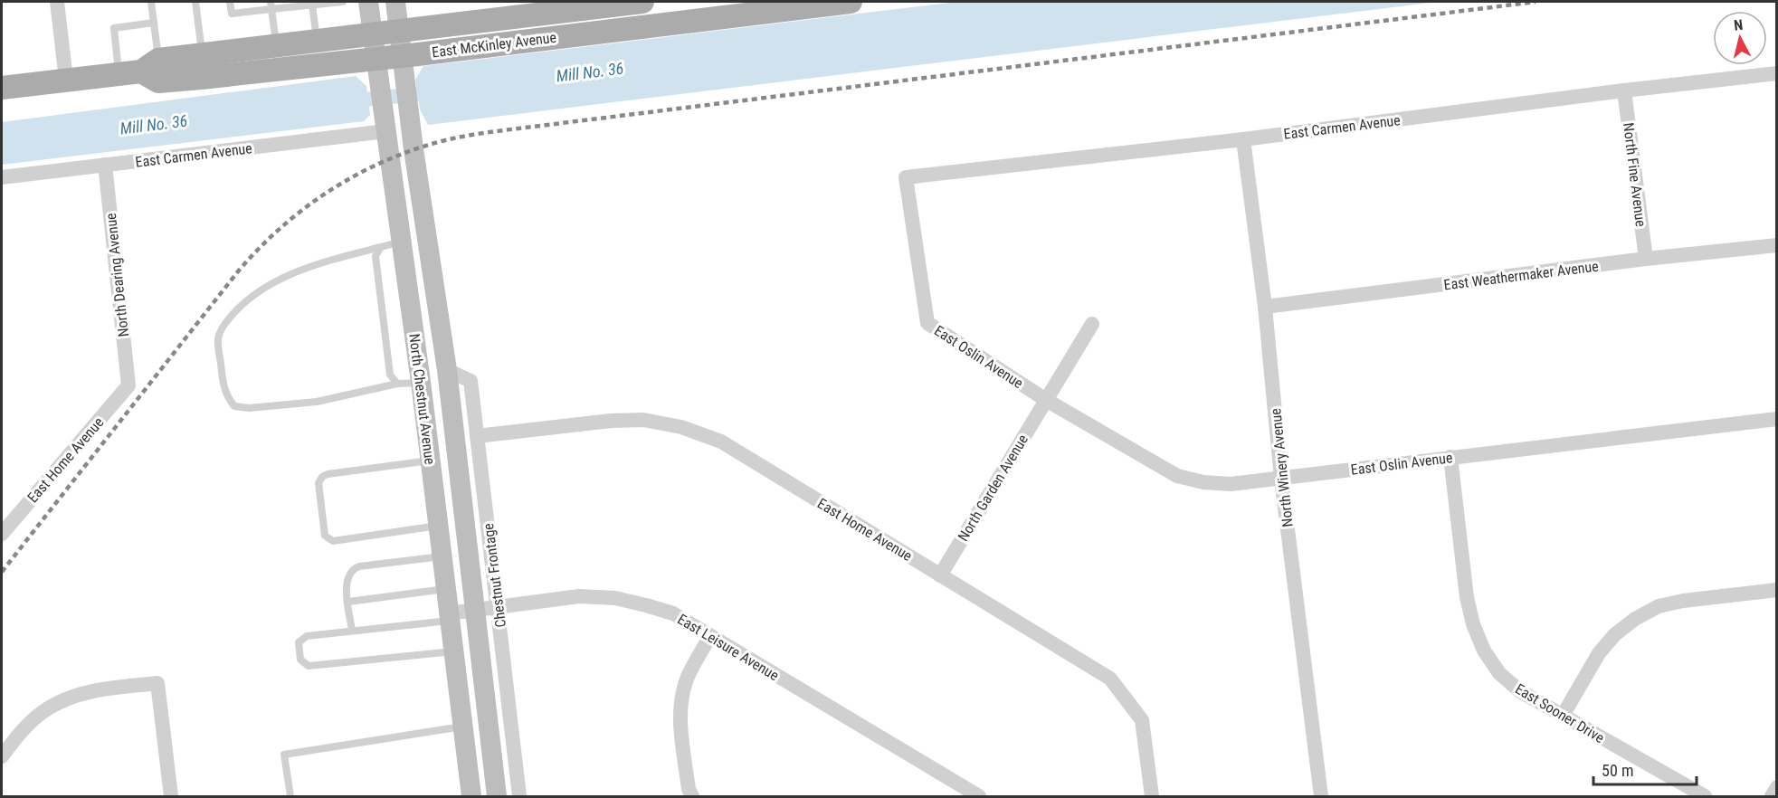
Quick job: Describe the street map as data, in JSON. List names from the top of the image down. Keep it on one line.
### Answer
{"streets":{"main road":["East McKinley Avenue","North Chestnut Avenue"],"street":["East Carmen Avenue","North Fine Avenue","North Dearing Avenue","East Weathermaker Avenue","East Oslin Avenue","East Home Avenue","North Winery Avenue","North Garden Avenue","Chestnut Frontage","East Leisure Avenue","East Sooner Drive"]},"crossings":[["East McKinley Avenue","North Chestnut Avenue"],["East Carmen Avenue","North Fine Avenue"],["East Carmen Avenue","North Dearing Avenue"],["East Carmen Avenue","East Oslin Avenue"],["East Carmen Avenue","North Chestnut Avenue"],["East Carmen Avenue","North Winery Avenue"],["North Fine Avenue","East Weathermaker Avenue"],["North Dearing Avenue","East Home Avenue"],["East Weathermaker Avenue","North Winery Avenue"],["East Oslin Avenue","North Winery Avenue"],["East Oslin Avenue","North Garden Avenue"],["East Oslin Avenue","East Sooner Drive"],["North Chestnut Avenue","Chestnut Frontage"],["North Chestnut Avenue","East Leisure Avenue"],["East Home Avenue","North Garden Avenue"],["East Home Avenue","Chestnut Frontage"],["Chestnut Frontage","East Leisure Avenue"]],"water":["Mill No. 36"],"scale_bar":"50 m","north":"top"}
